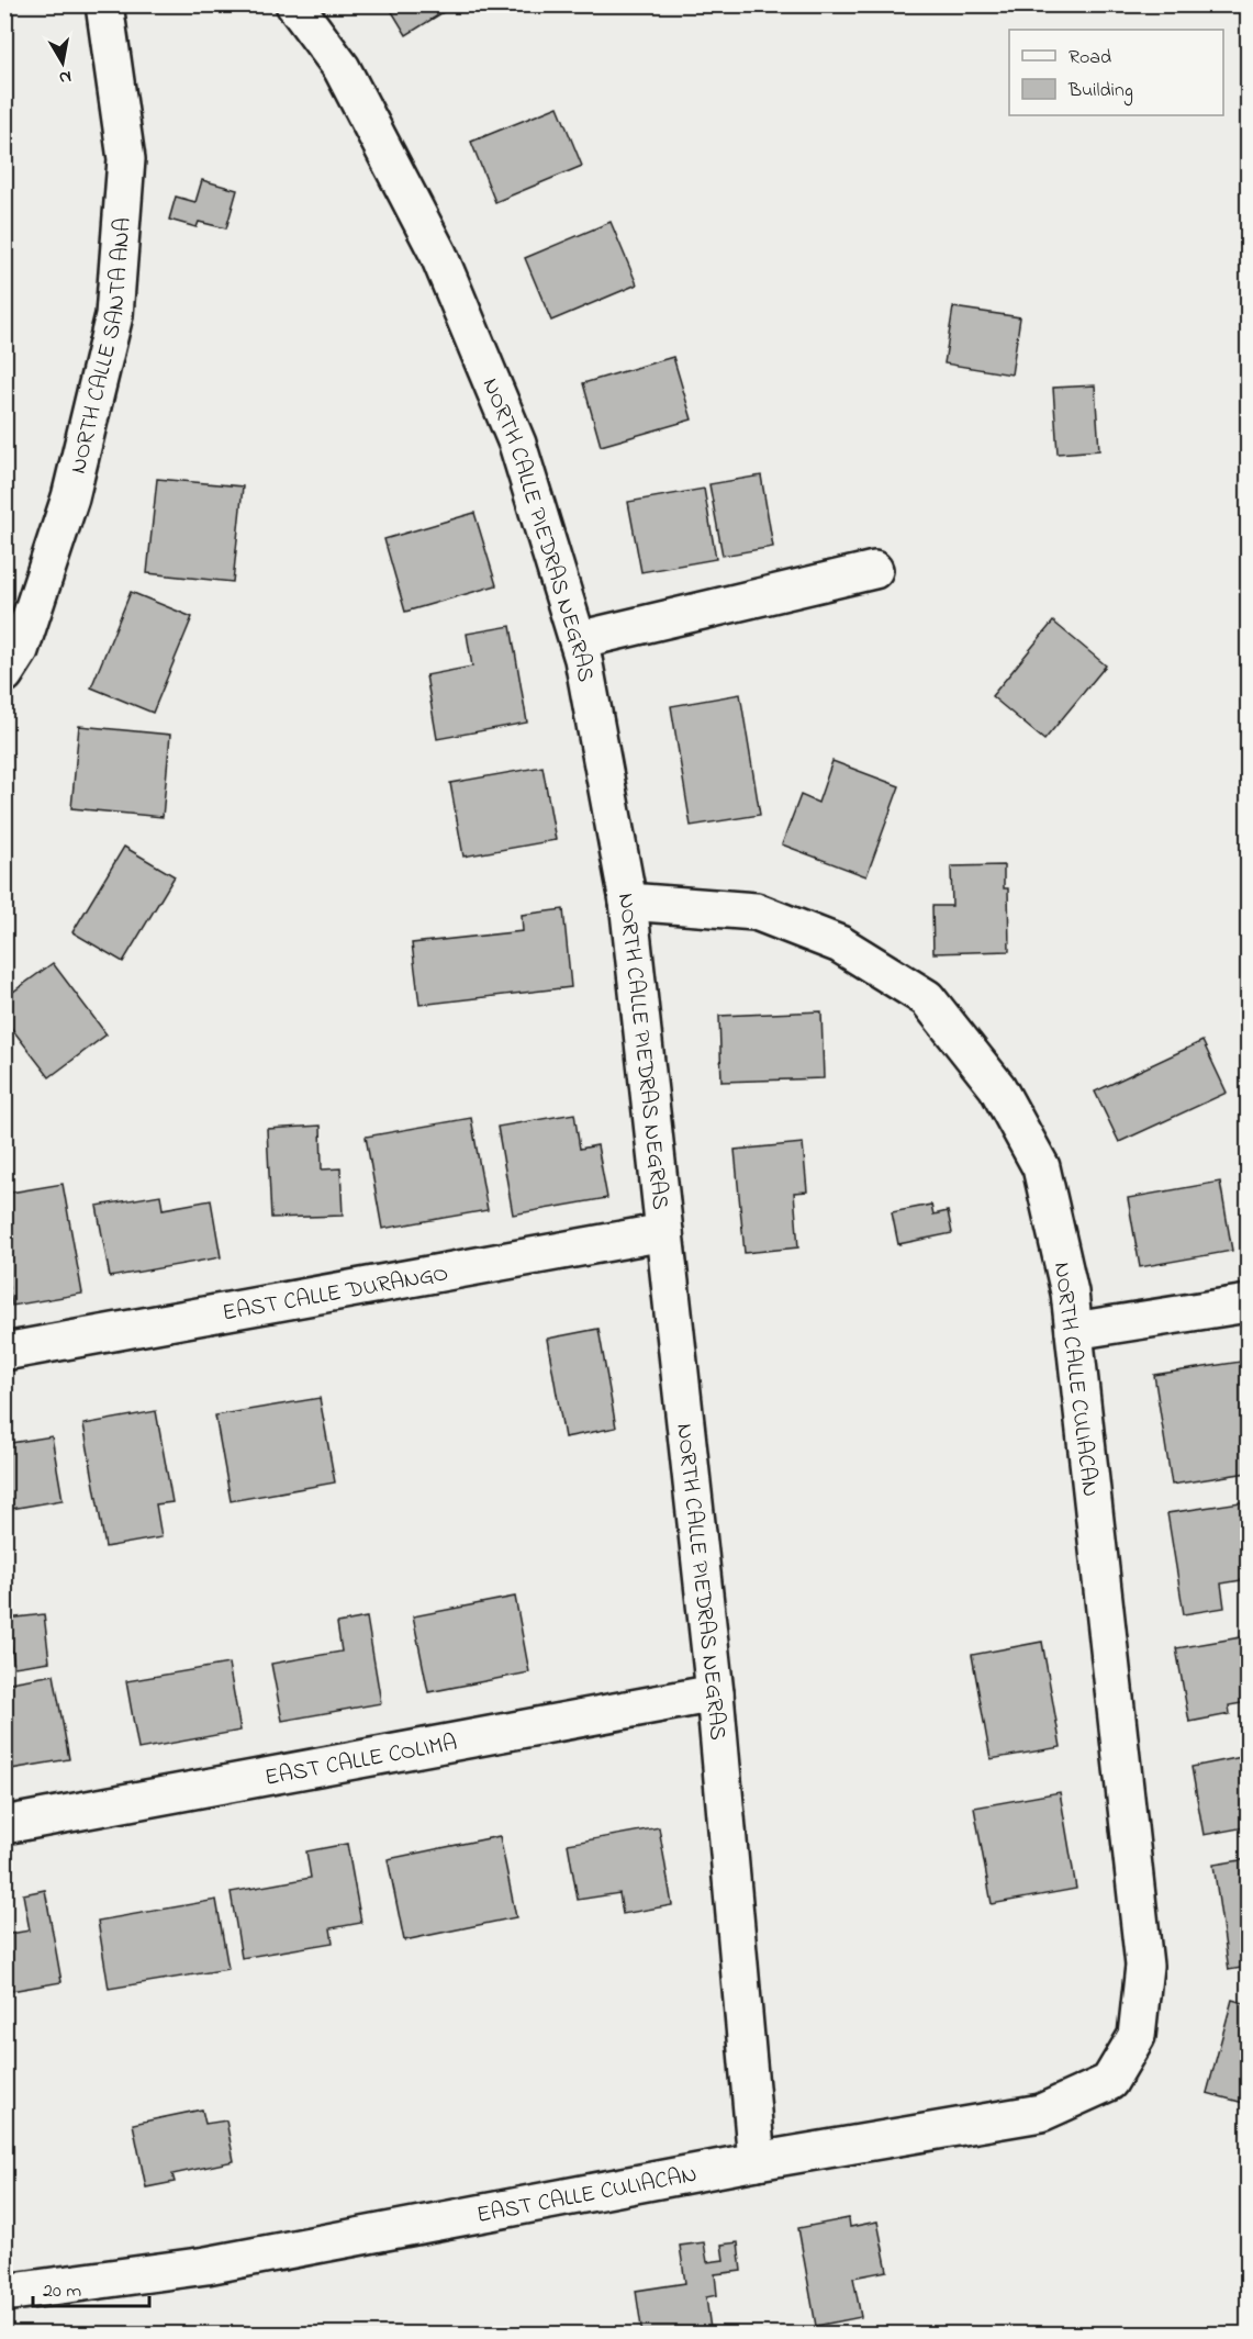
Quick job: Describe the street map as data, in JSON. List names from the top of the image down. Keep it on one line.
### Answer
{"streets":{"street":["NORTH CALLE SANTA ANA","NORTH CALLE PIEDRAS NEGRAS","EAST CALLE DURANGO","NORTH CALLE CULIACAN","EAST CALLE COLIMA","EAST CALLE CULIACAN"]},"crossings":[["NORTH CALLE PIEDRAS NEGRAS","EAST CALLE DURANGO"],["NORTH CALLE PIEDRAS NEGRAS","NORTH CALLE CULIACAN"],["NORTH CALLE PIEDRAS NEGRAS","EAST CALLE COLIMA"],["NORTH CALLE PIEDRAS NEGRAS","EAST CALLE CULIACAN"],["NORTH CALLE CULIACAN","EAST CALLE CULIACAN"]],"legend":["Road","Building"],"scale_bar":"20 m","north":"bottom"}
